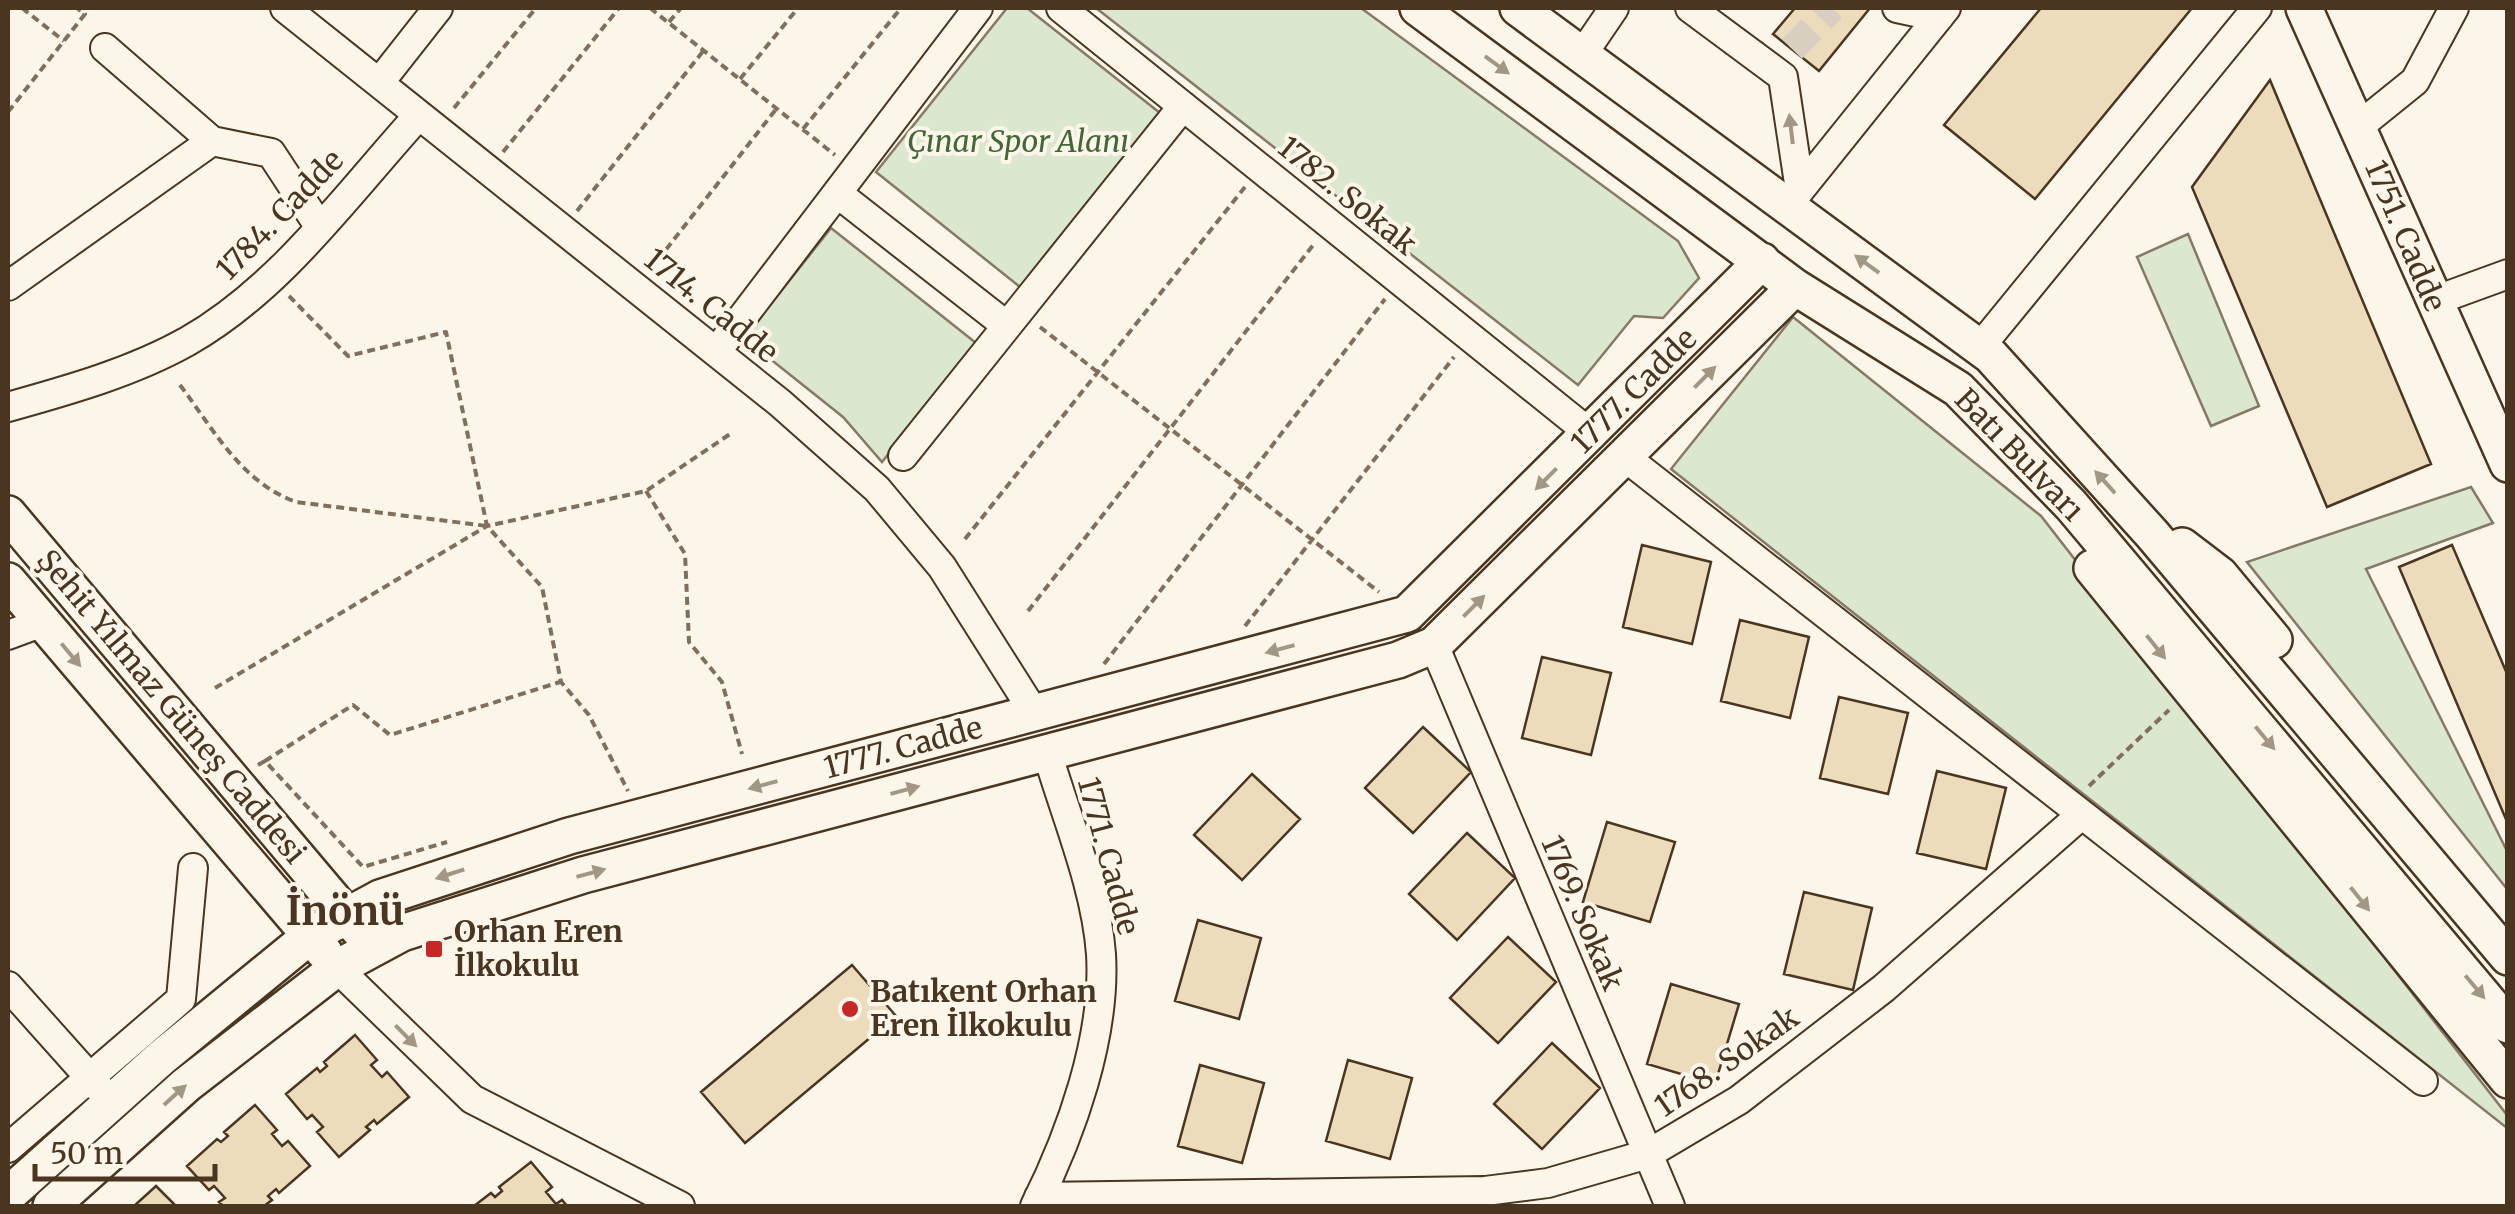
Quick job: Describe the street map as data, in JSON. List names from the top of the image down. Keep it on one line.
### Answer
{"streets":{"main road":["1751. Cadde","1777. Cadde","Batı Bulvarı","Şehit Yılmaz Güneş Caddesi"],"street":["1782. Sokak","1784. Cadde","1714. Cadde","1771. Cadde","1769. Sokak","1768. Sokak"]},"crossings":[["1782. Sokak","1777. Cadde"],["1784. Cadde","1714. Cadde"],["1714. Cadde","1777. Cadde"],["1777. Cadde","Batı Bulvarı"],["1777. Cadde","Şehit Yılmaz Güneş Caddesi"],["1777. Cadde","1771. Cadde"],["1777. Cadde","1769. Sokak"],["1771. Cadde","1768. Sokak"],["1769. Sokak","1768. Sokak"]],"districts":["İnönü"],"parks":["Çınar Spor Alanı"],"places":{"transit":["Orhan Eren İlkokulu"],"other":["Batıkent Orhan Eren İlkokulu"]},"scale_bar":"50 m"}
